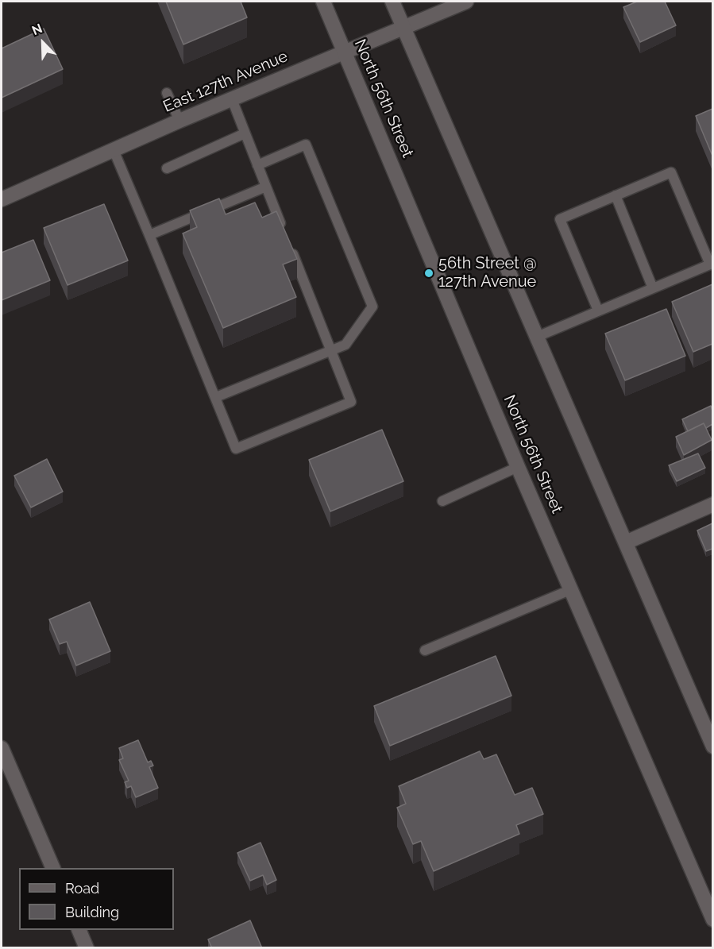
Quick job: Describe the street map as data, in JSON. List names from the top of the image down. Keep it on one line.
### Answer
{"streets":{"main road":["East 127th Avenue","North 56th Street"]},"crossings":[["East 127th Avenue","North 56th Street"]],"places":["56th Street @ 127th Avenue"],"legend":["Road","Building"],"north":"top left"}
